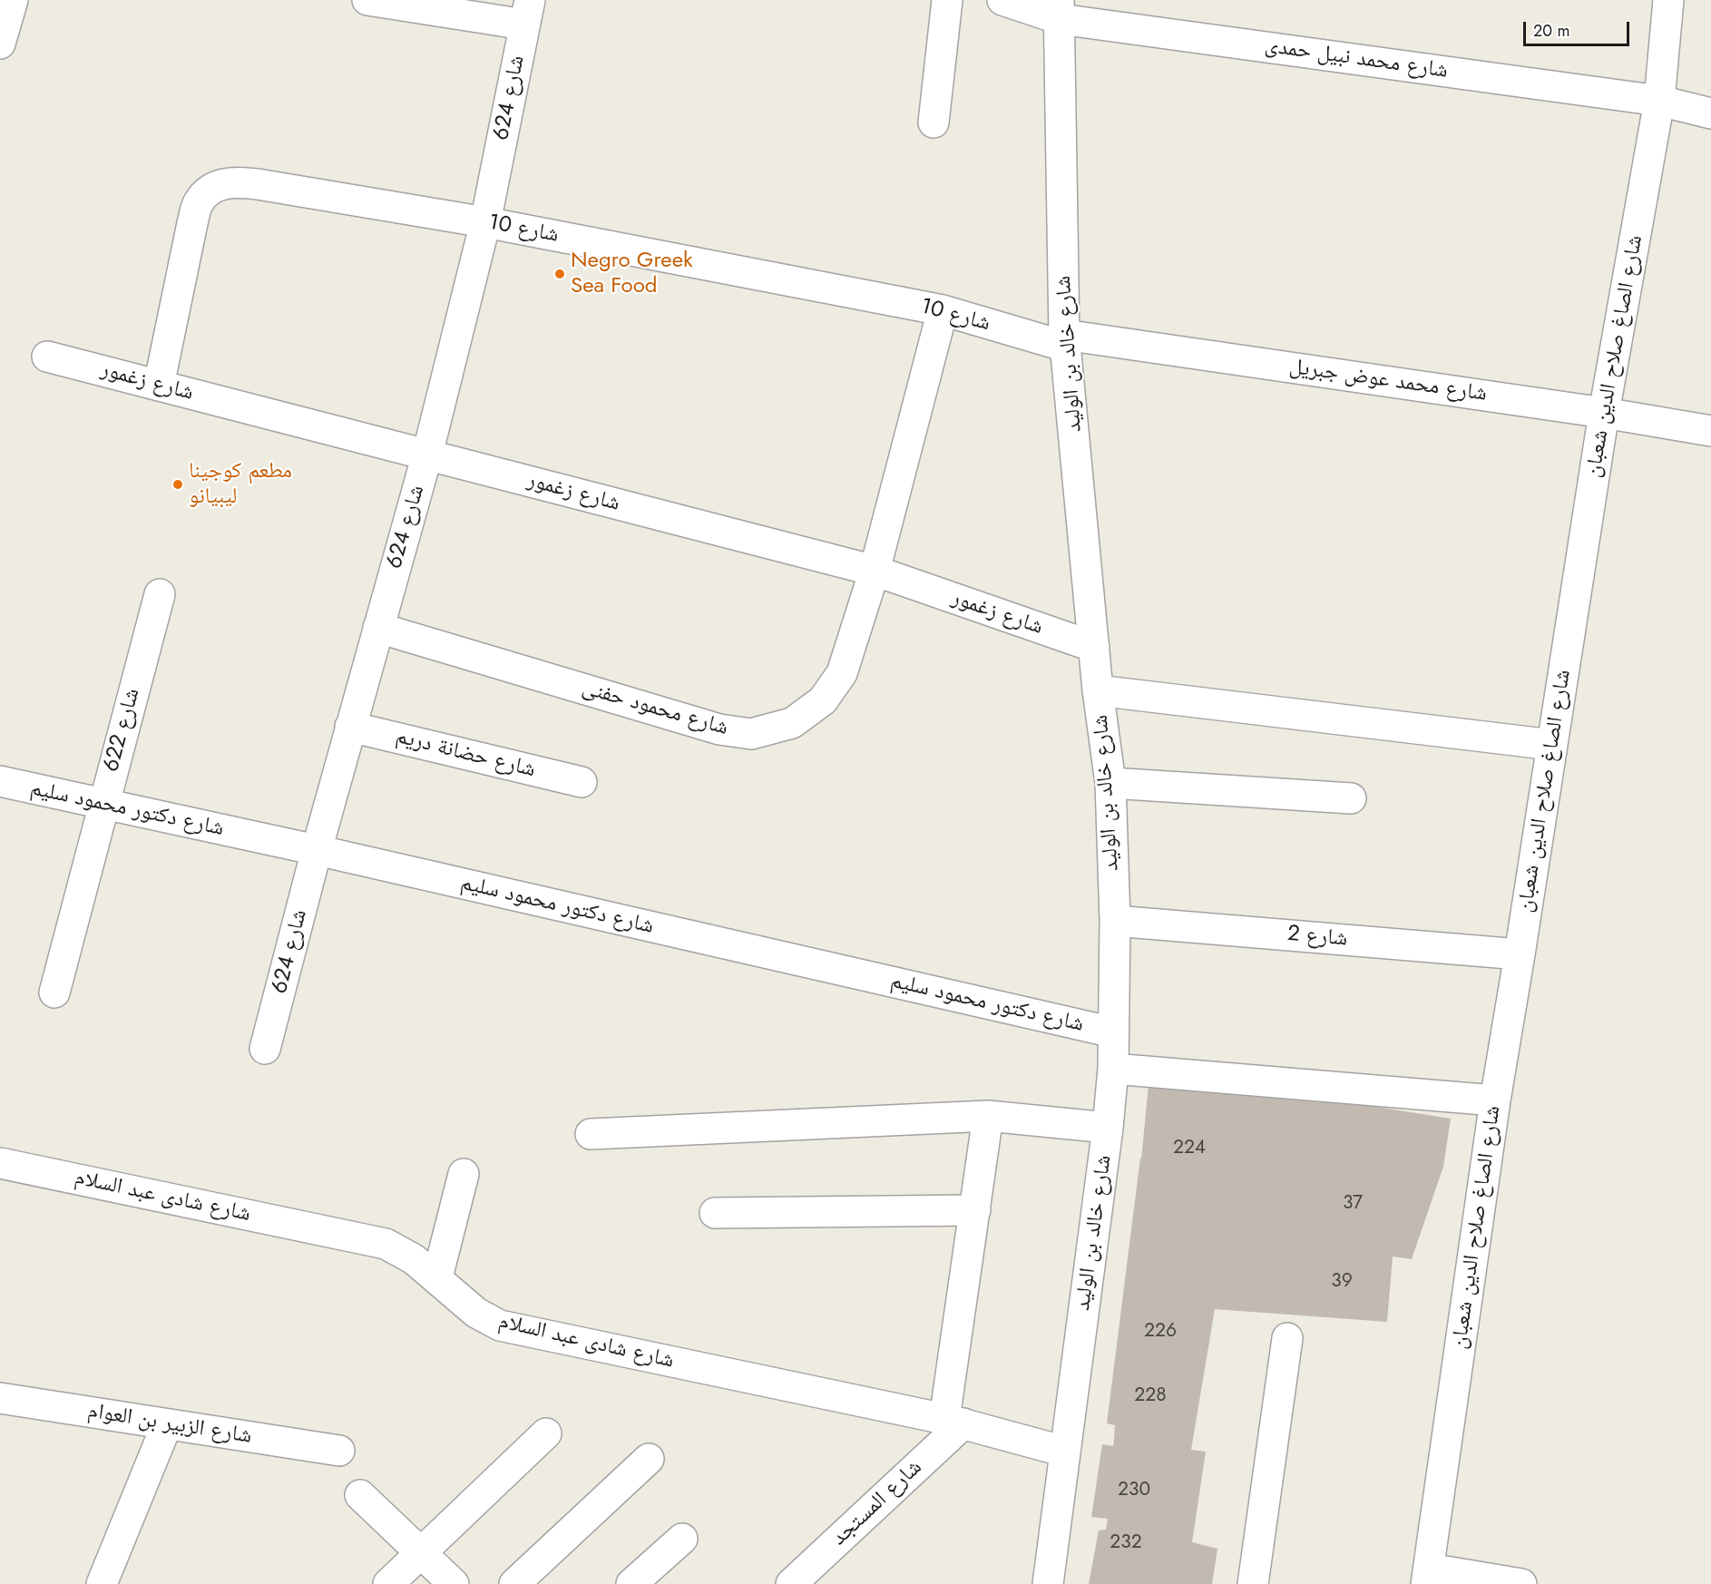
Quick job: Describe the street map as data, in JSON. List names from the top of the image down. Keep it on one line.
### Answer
{"streets":{"street":["شارع محمد نبيل حمدى","شارع 624","شارع 10","شارع خالد بن الوليد","شارع الصاغ صلاح الدين شعبان","شارع محمد عوض جبريل","شارع زغمور","شارع محمود حفنى","شارع 622","شارع حضانة دريم","شارع دكتور محمود سليم","شارع 2","شارع شادى عبد السلام","شارع الزبير بن العوام","شارع المستجد"]},"crossings":[["شارع محمد نبيل حمدى","شارع خالد بن الوليد"],["شارع محمد نبيل حمدى","شارع الصاغ صلاح الدين شعبان"],["شارع 624","شارع 10"],["شارع 624","شارع زغمور"],["شارع 624","شارع محمود حفنى"],["شارع 624","شارع حضانة دريم"],["شارع 624","شارع دكتور محمود سليم"],["شارع 10","شارع خالد بن الوليد"],["شارع 10","شارع محمد عوض جبريل"],["شارع 10","شارع زغمور"],["شارع 10","شارع محمود حفنى"],["شارع خالد بن الوليد","شارع محمد عوض جبريل"],["شارع خالد بن الوليد","شارع زغمور"],["شارع خالد بن الوليد","شارع دكتور محمود سليم"],["شارع خالد بن الوليد","شارع 2"],["شارع خالد بن الوليد","شارع شادى عبد السلام"],["شارع الصاغ صلاح الدين شعبان","شارع محمد عوض جبريل"],["شارع الصاغ صلاح الدين شعبان","شارع 2"],["شارع زغمور","شارع محمود حفنى"],["شارع 622","شارع دكتور محمود سليم"],["شارع شادى عبد السلام","شارع المستجد"]],"places":["Negro Greek Sea Food","مطعم كوجينا ليبيانو"],"house_numbers":["224","37","39","226","228","230","232"],"scale_bar":"20 m"}
